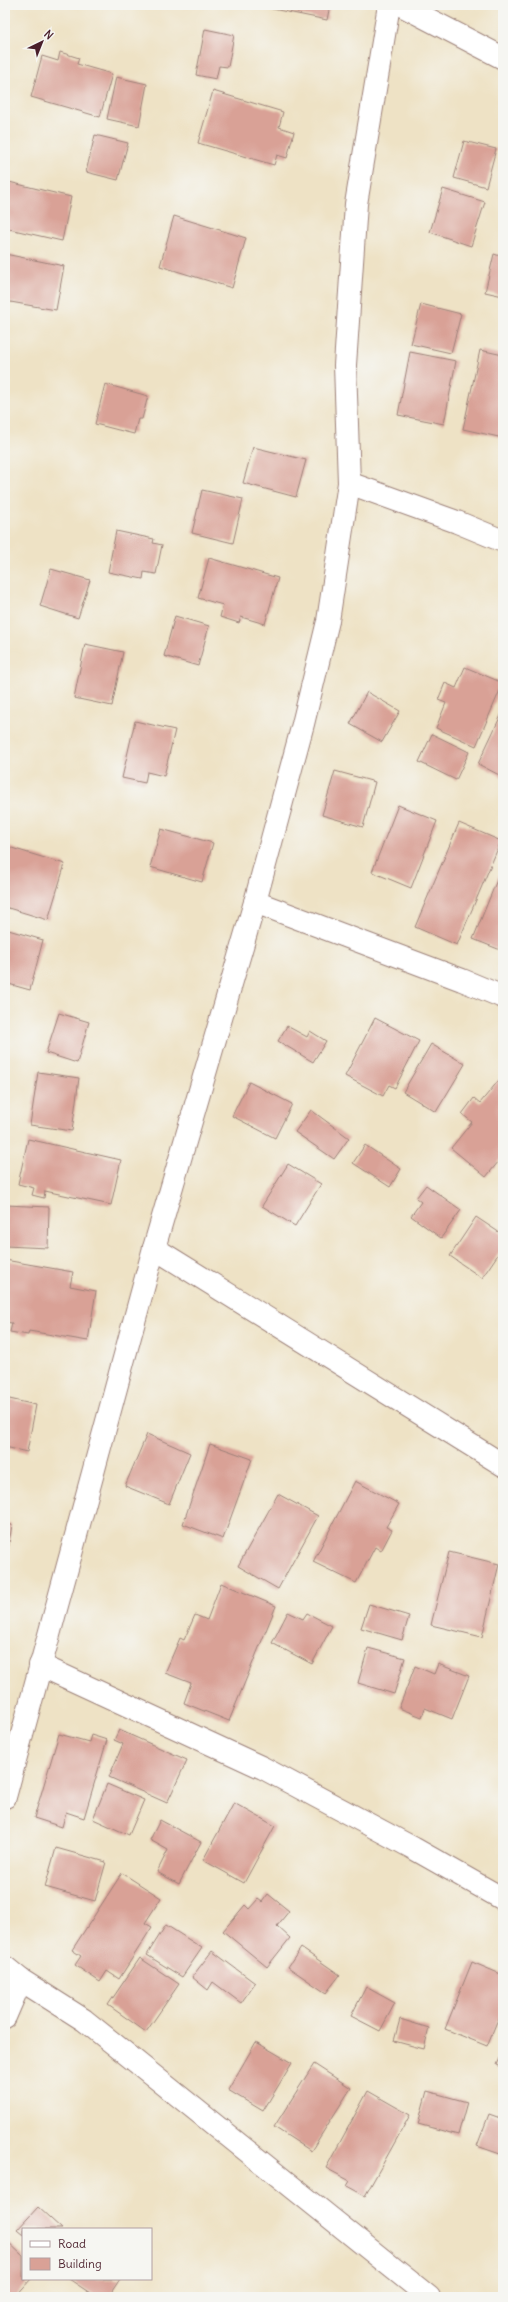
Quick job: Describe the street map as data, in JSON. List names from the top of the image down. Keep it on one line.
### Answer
{"legend":["Road","Building"],"north":"top right"}
